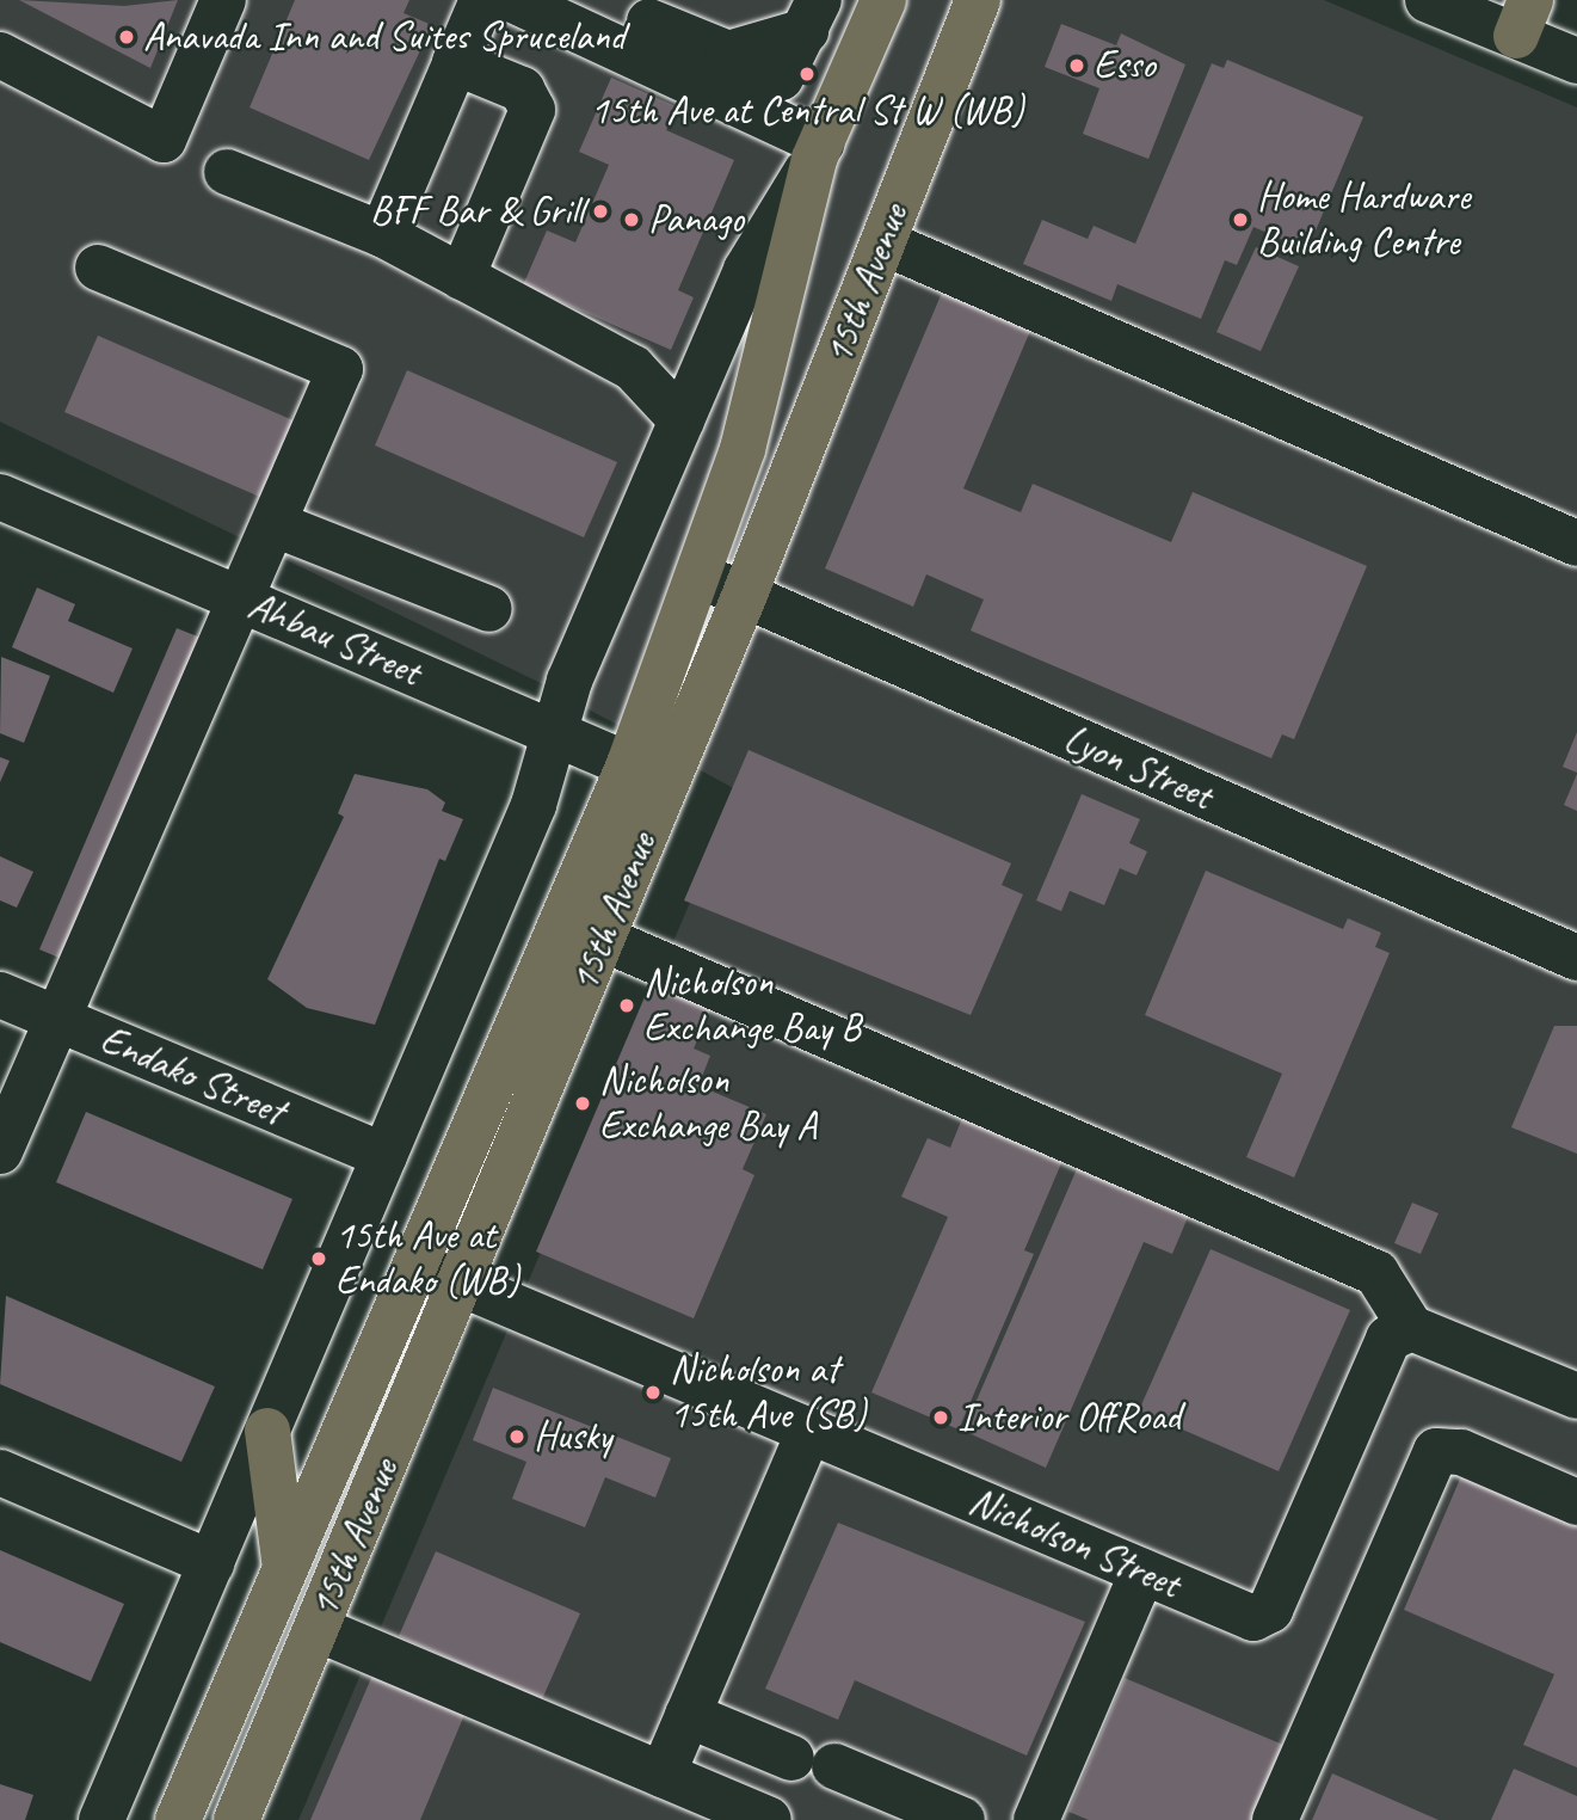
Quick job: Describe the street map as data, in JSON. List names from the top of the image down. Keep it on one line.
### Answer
{"streets":{"main road":["15th Avenue"],"street":["Ahbau Street","Lyon Street","Endako Street","Nicholson Street"]},"crossings":[["15th Avenue","Ahbau Street"],["15th Avenue","Lyon Street"],["15th Avenue","Endako Street"],["15th Avenue","Nicholson Street"]],"places":["Anavada Inn and Suites Spruceland","Esso","15th Ave at Central St W (WB)","BFF Bar & Grill","Panago","Home Hardware Building Centre","Nicholson Exchange Bay B","Nicholson Exchange Bay A","15th Ave at Endako (WB)","Nicholson at 15th Ave (SB)","Interior OffRoad","Husky"]}
